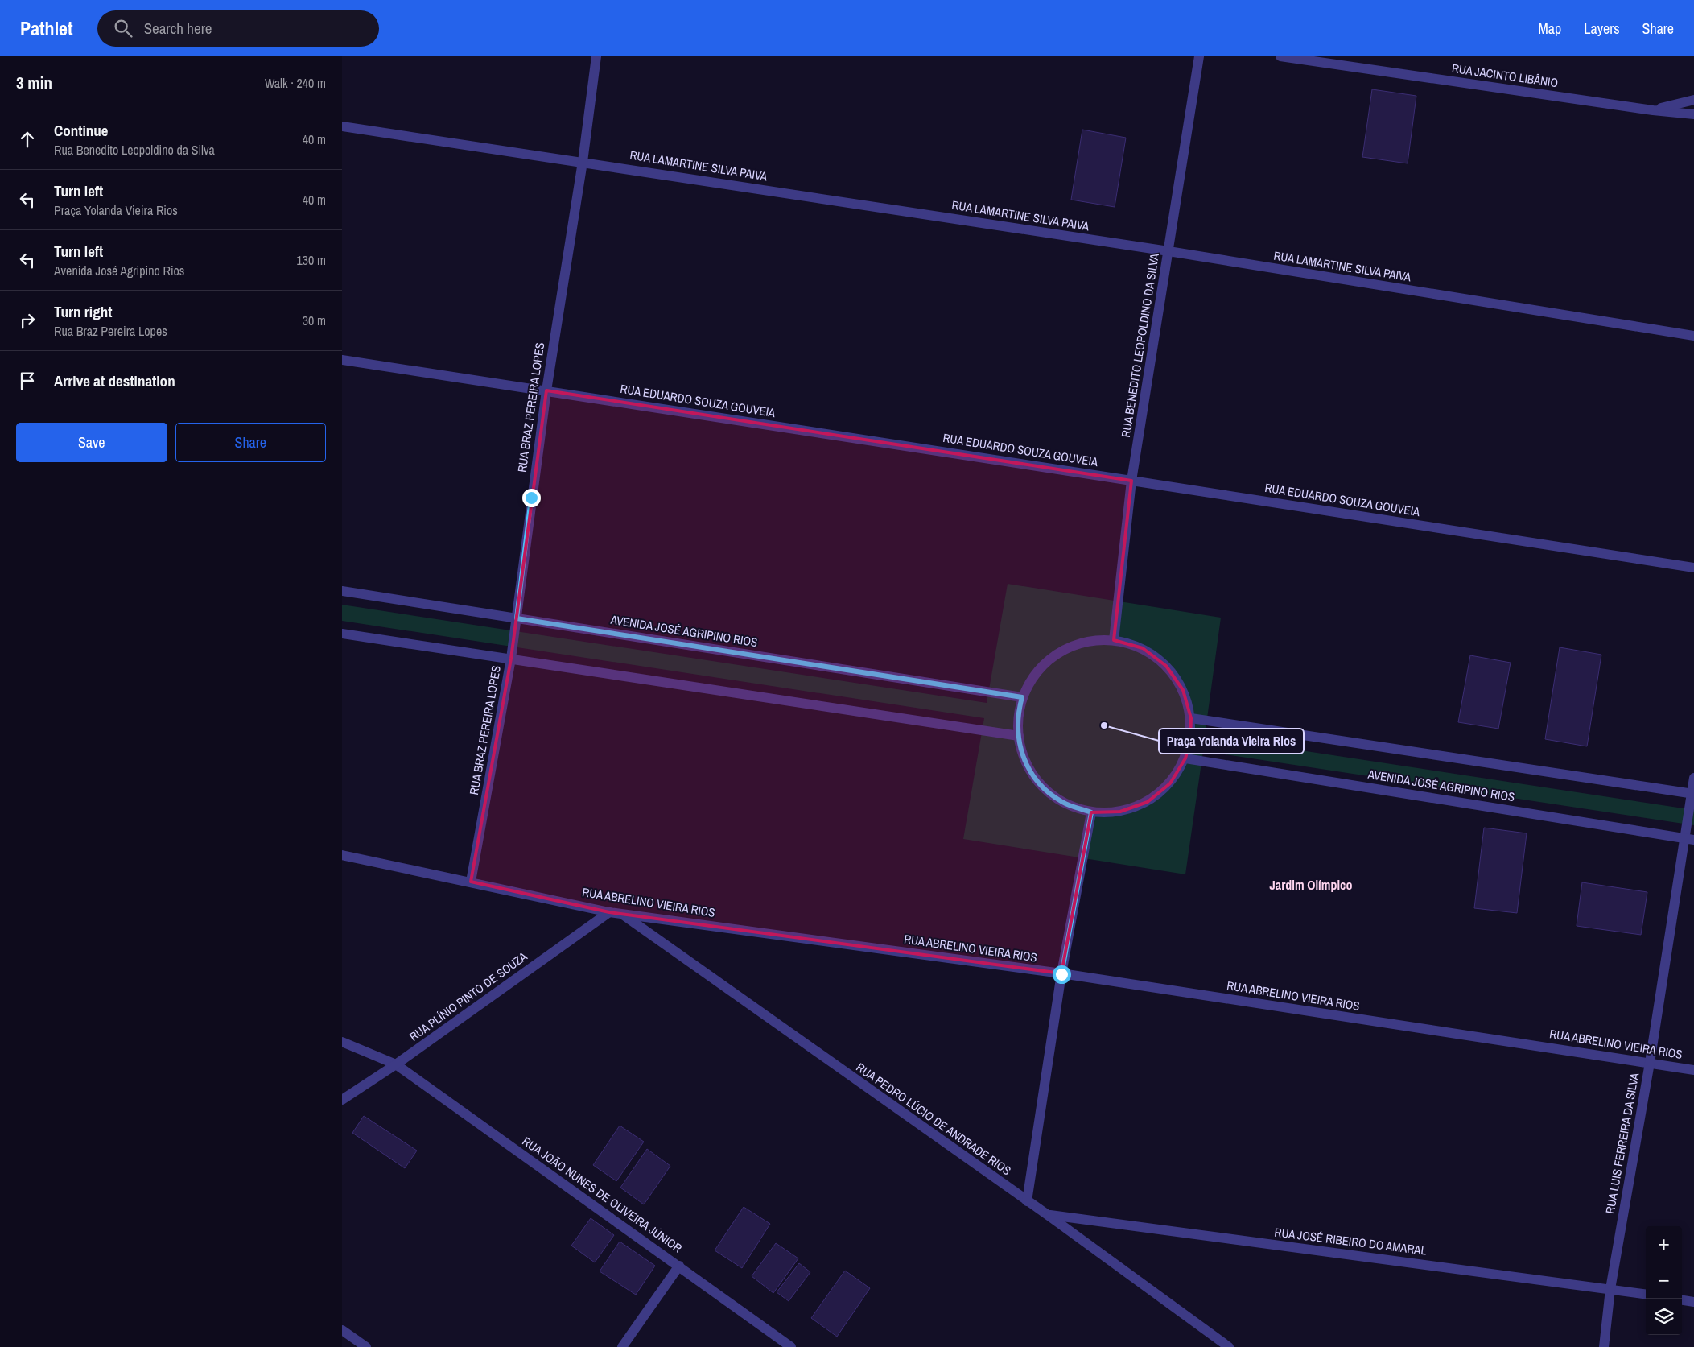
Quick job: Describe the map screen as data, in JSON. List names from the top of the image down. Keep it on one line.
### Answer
{"streets":{"street":["RUA JACINTO LIBÂNIO","RUA LAMARTINE SILVA PAIVA","RUA BENEDITO LEOPOLDINO DA SILVA","RUA EDUARDO SOUZA GOUVEIA","RUA BRAZ PEREIRA LOPES","AVENIDA JOSÉ AGRIPINO RIOS","RUA ABRELINO VIEIRA RIOS","RUA PLÍNIO PINTO DE SOUZA","RUA PEDRO LÚCIO DE ANDRADE RIOS","RUA LUIS FERREIRA DA SILVA","RUA JOÃO NUNES DE OLIVEIRA JÚNIOR","RUA JOSÉ RIBEIRO DO AMARAL"]},"crossings":[["RUA LAMARTINE SILVA PAIVA","RUA BENEDITO LEOPOLDINO DA SILVA"],["RUA LAMARTINE SILVA PAIVA","RUA BRAZ PEREIRA LOPES"],["RUA BENEDITO LEOPOLDINO DA SILVA","RUA EDUARDO SOUZA GOUVEIA"],["RUA EDUARDO SOUZA GOUVEIA","RUA BRAZ PEREIRA LOPES"],["RUA BRAZ PEREIRA LOPES","AVENIDA JOSÉ AGRIPINO RIOS"],["RUA BRAZ PEREIRA LOPES","RUA ABRELINO VIEIRA RIOS"],["AVENIDA JOSÉ AGRIPINO RIOS","RUA LUIS FERREIRA DA SILVA"],["RUA ABRELINO VIEIRA RIOS","RUA PLÍNIO PINTO DE SOUZA"],["RUA ABRELINO VIEIRA RIOS","RUA PEDRO LÚCIO DE ANDRADE RIOS"],["RUA ABRELINO VIEIRA RIOS","RUA LUIS FERREIRA DA SILVA"],["RUA PLÍNIO PINTO DE SOUZA","RUA JOÃO NUNES DE OLIVEIRA JÚNIOR"],["RUA PEDRO LÚCIO DE ANDRADE RIOS","RUA JOSÉ RIBEIRO DO AMARAL"],["RUA LUIS FERREIRA DA SILVA","RUA JOSÉ RIBEIRO DO AMARAL"]],"districts":["Jardim Olímpico"],"places":["Praça Yolanda Vieira Rios"],"page":{"header":"Pathlet","search":"Search here","nav":["Map","Layers","Share"],"heading":["3 min","Walk · 240 m"],"list":[["Continue","Rua Benedito Leopoldino da Silva","40 m"],["Turn left","Praça Yolanda Vieira Rios","40 m"],["Turn left","Avenida José Agripino Rios","130 m"],["Turn right","Rua Braz Pereira Lopes","30 m"],"Arrive at destination"],"buttons":["Save","Share"],"map_buttons":["+","−"]}}
